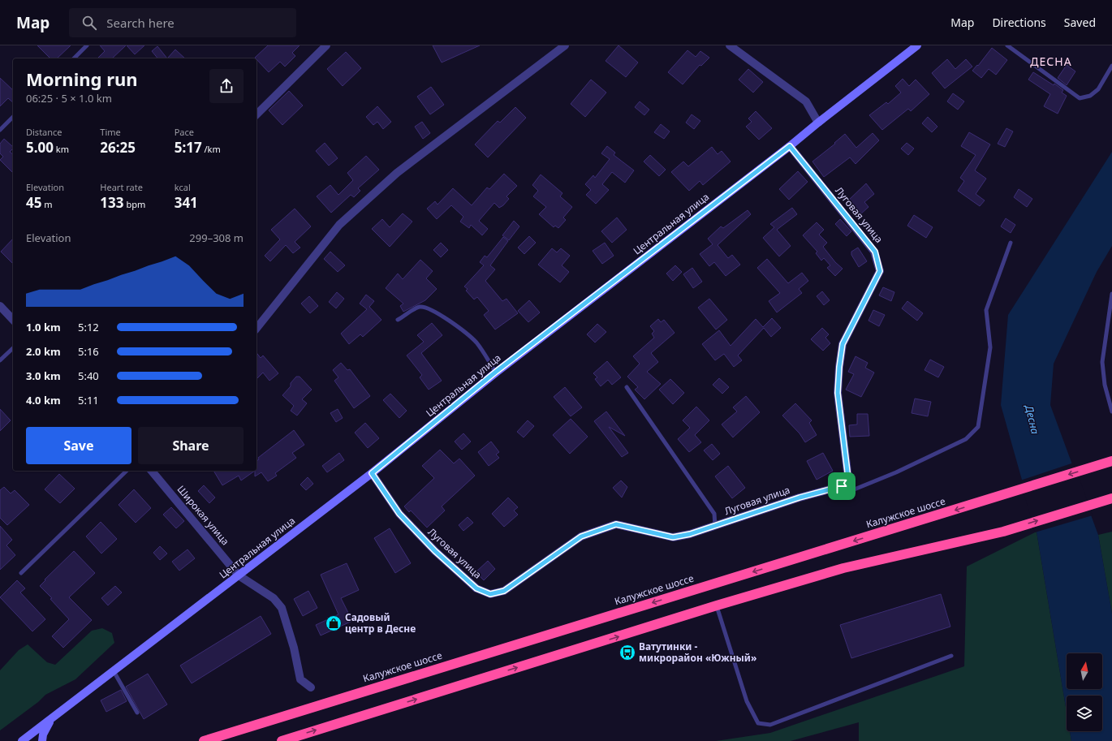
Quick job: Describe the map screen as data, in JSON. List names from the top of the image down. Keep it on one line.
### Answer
{"streets":{"highway":["Калужское шоссе"],"street":["Луговая улица","Центральная улица","Широкая улица"]},"crossings":[["Луговая улица","Центральная улица"],["Центральная улица","Широкая улица"]],"districts":["ДЕСНА"],"water":["Десна"],"places":{"shop":["Садовый центр в Десне"],"bus stop":["Ватутинки - микрорайон «Южный»"]},"north":"top","page":{"header":"Map","search":"Search here","nav":["Map","Directions","Saved"],"heading":["Morning run","06:25 · 5 × 1.0 km"],"stats":[["Distance","5.00 km"],["Time","26:25"],["Pace","5:17 /km"],["Elevation","45 m"],["Heart rate","133 bpm"],["kcal","341"]],"chart":["Elevation","299–308 m"],"list":[{"name":"1.0 km","note":"5:12"},{"name":"2.0 km","note":"5:16"},{"name":"3.0 km","note":"5:40"},{"name":"4.0 km","note":"5:11"}],"buttons":["Save","Share"]}}
